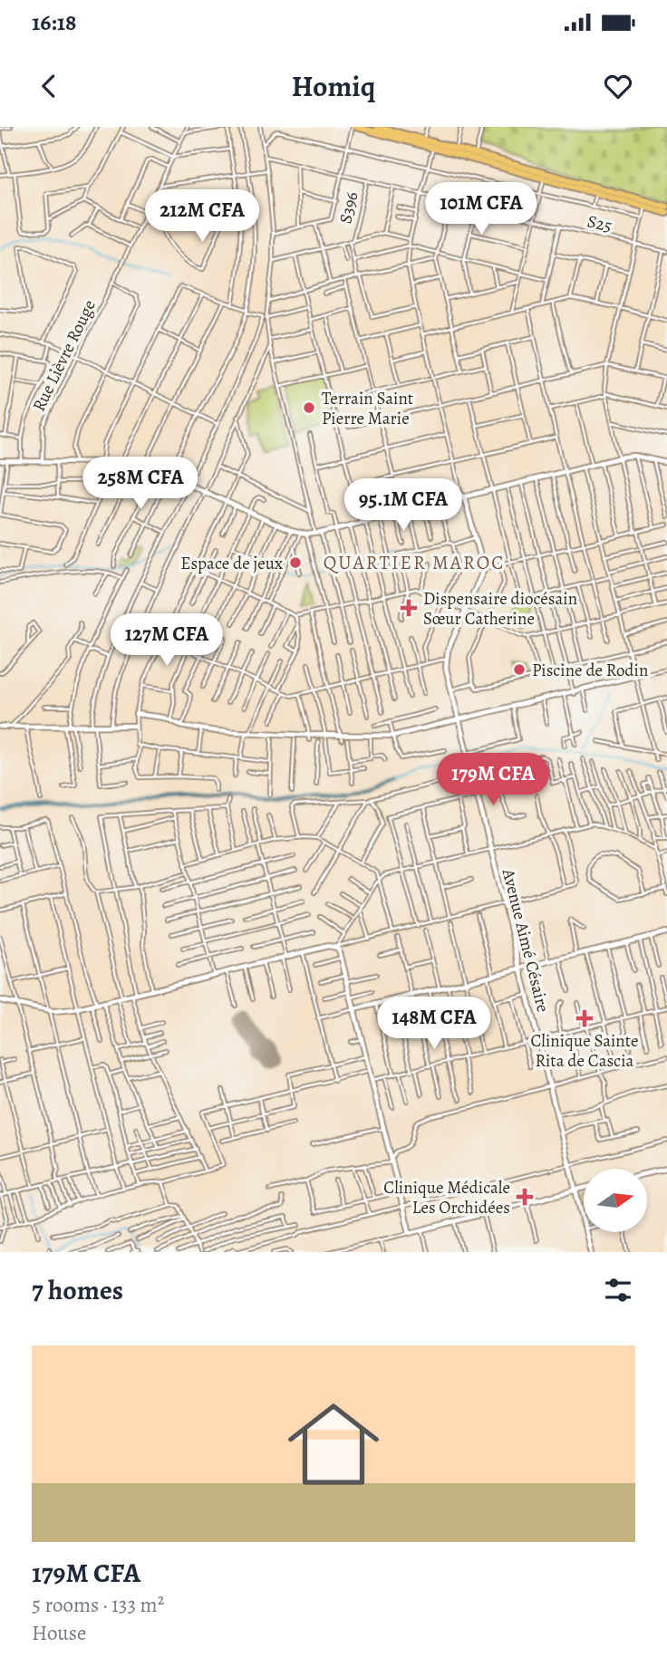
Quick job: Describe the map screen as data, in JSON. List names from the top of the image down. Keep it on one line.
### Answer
{"streets":{"street":["S396","S25","Rue Lièvre Rouge","Avenue Aimé Césaire"]},"crossings":[["S396","S25"]],"districts":["QUARTIER MAROC"],"places":{"other":["Terrain Saint Pierre Marie","Espace de jeux","Piscine de Rodin"],"health":["Dispensaire diocésain Sœur Catherine","Clinique Sainte Rita de Cascia","Clinique Médicale Les Orchidées"]},"north":"right","page":{"status":"16:18","header":"Homiq","price":["101M CFA","212M CFA","258M CFA","95.1M CFA","127M CFA","179M CFA","148M CFA"],"heading":"7 homes","list":[{"name":"179M CFA","note":"5 rooms · 133 m² · House"}]}}
